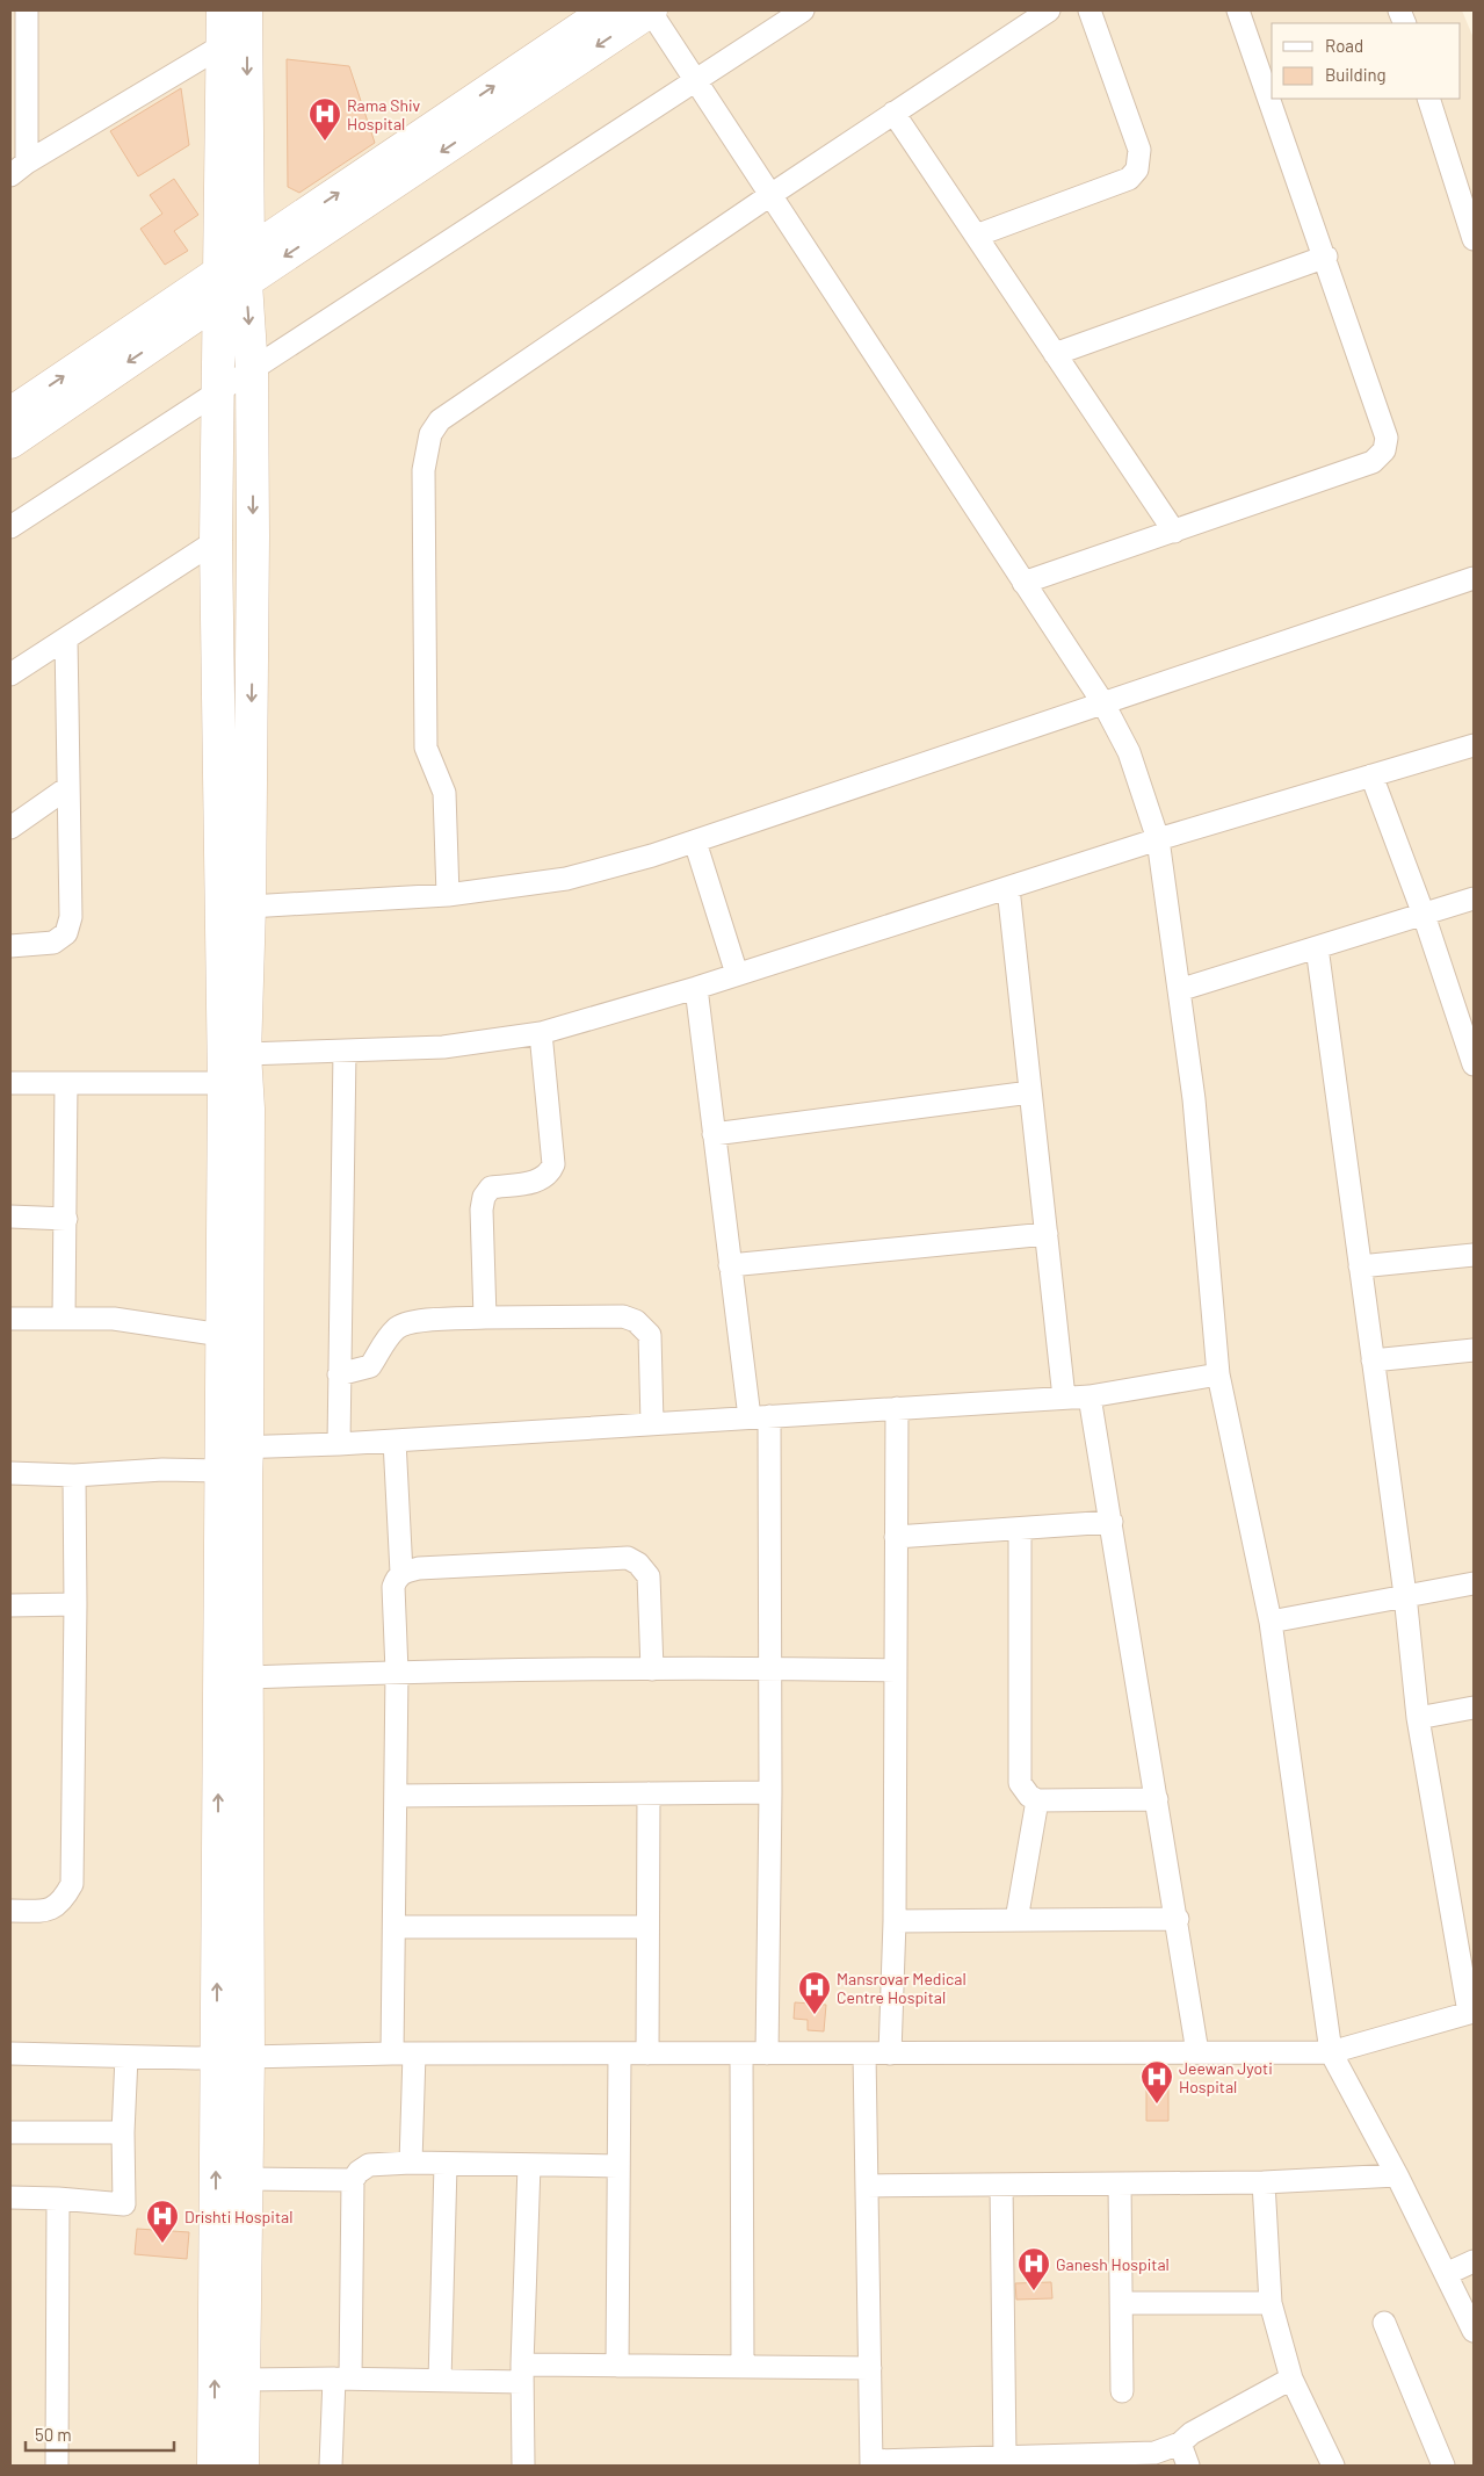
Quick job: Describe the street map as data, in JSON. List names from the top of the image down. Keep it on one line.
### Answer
{"places":{"hospital":["Rama Shiv Hospital","Mansrovar Medical Centre Hospital","Jeewan Jyoti Hospital","Drishti Hospital","Ganesh Hospital"]},"legend":["Road","Building"],"scale_bar":"50 m"}
